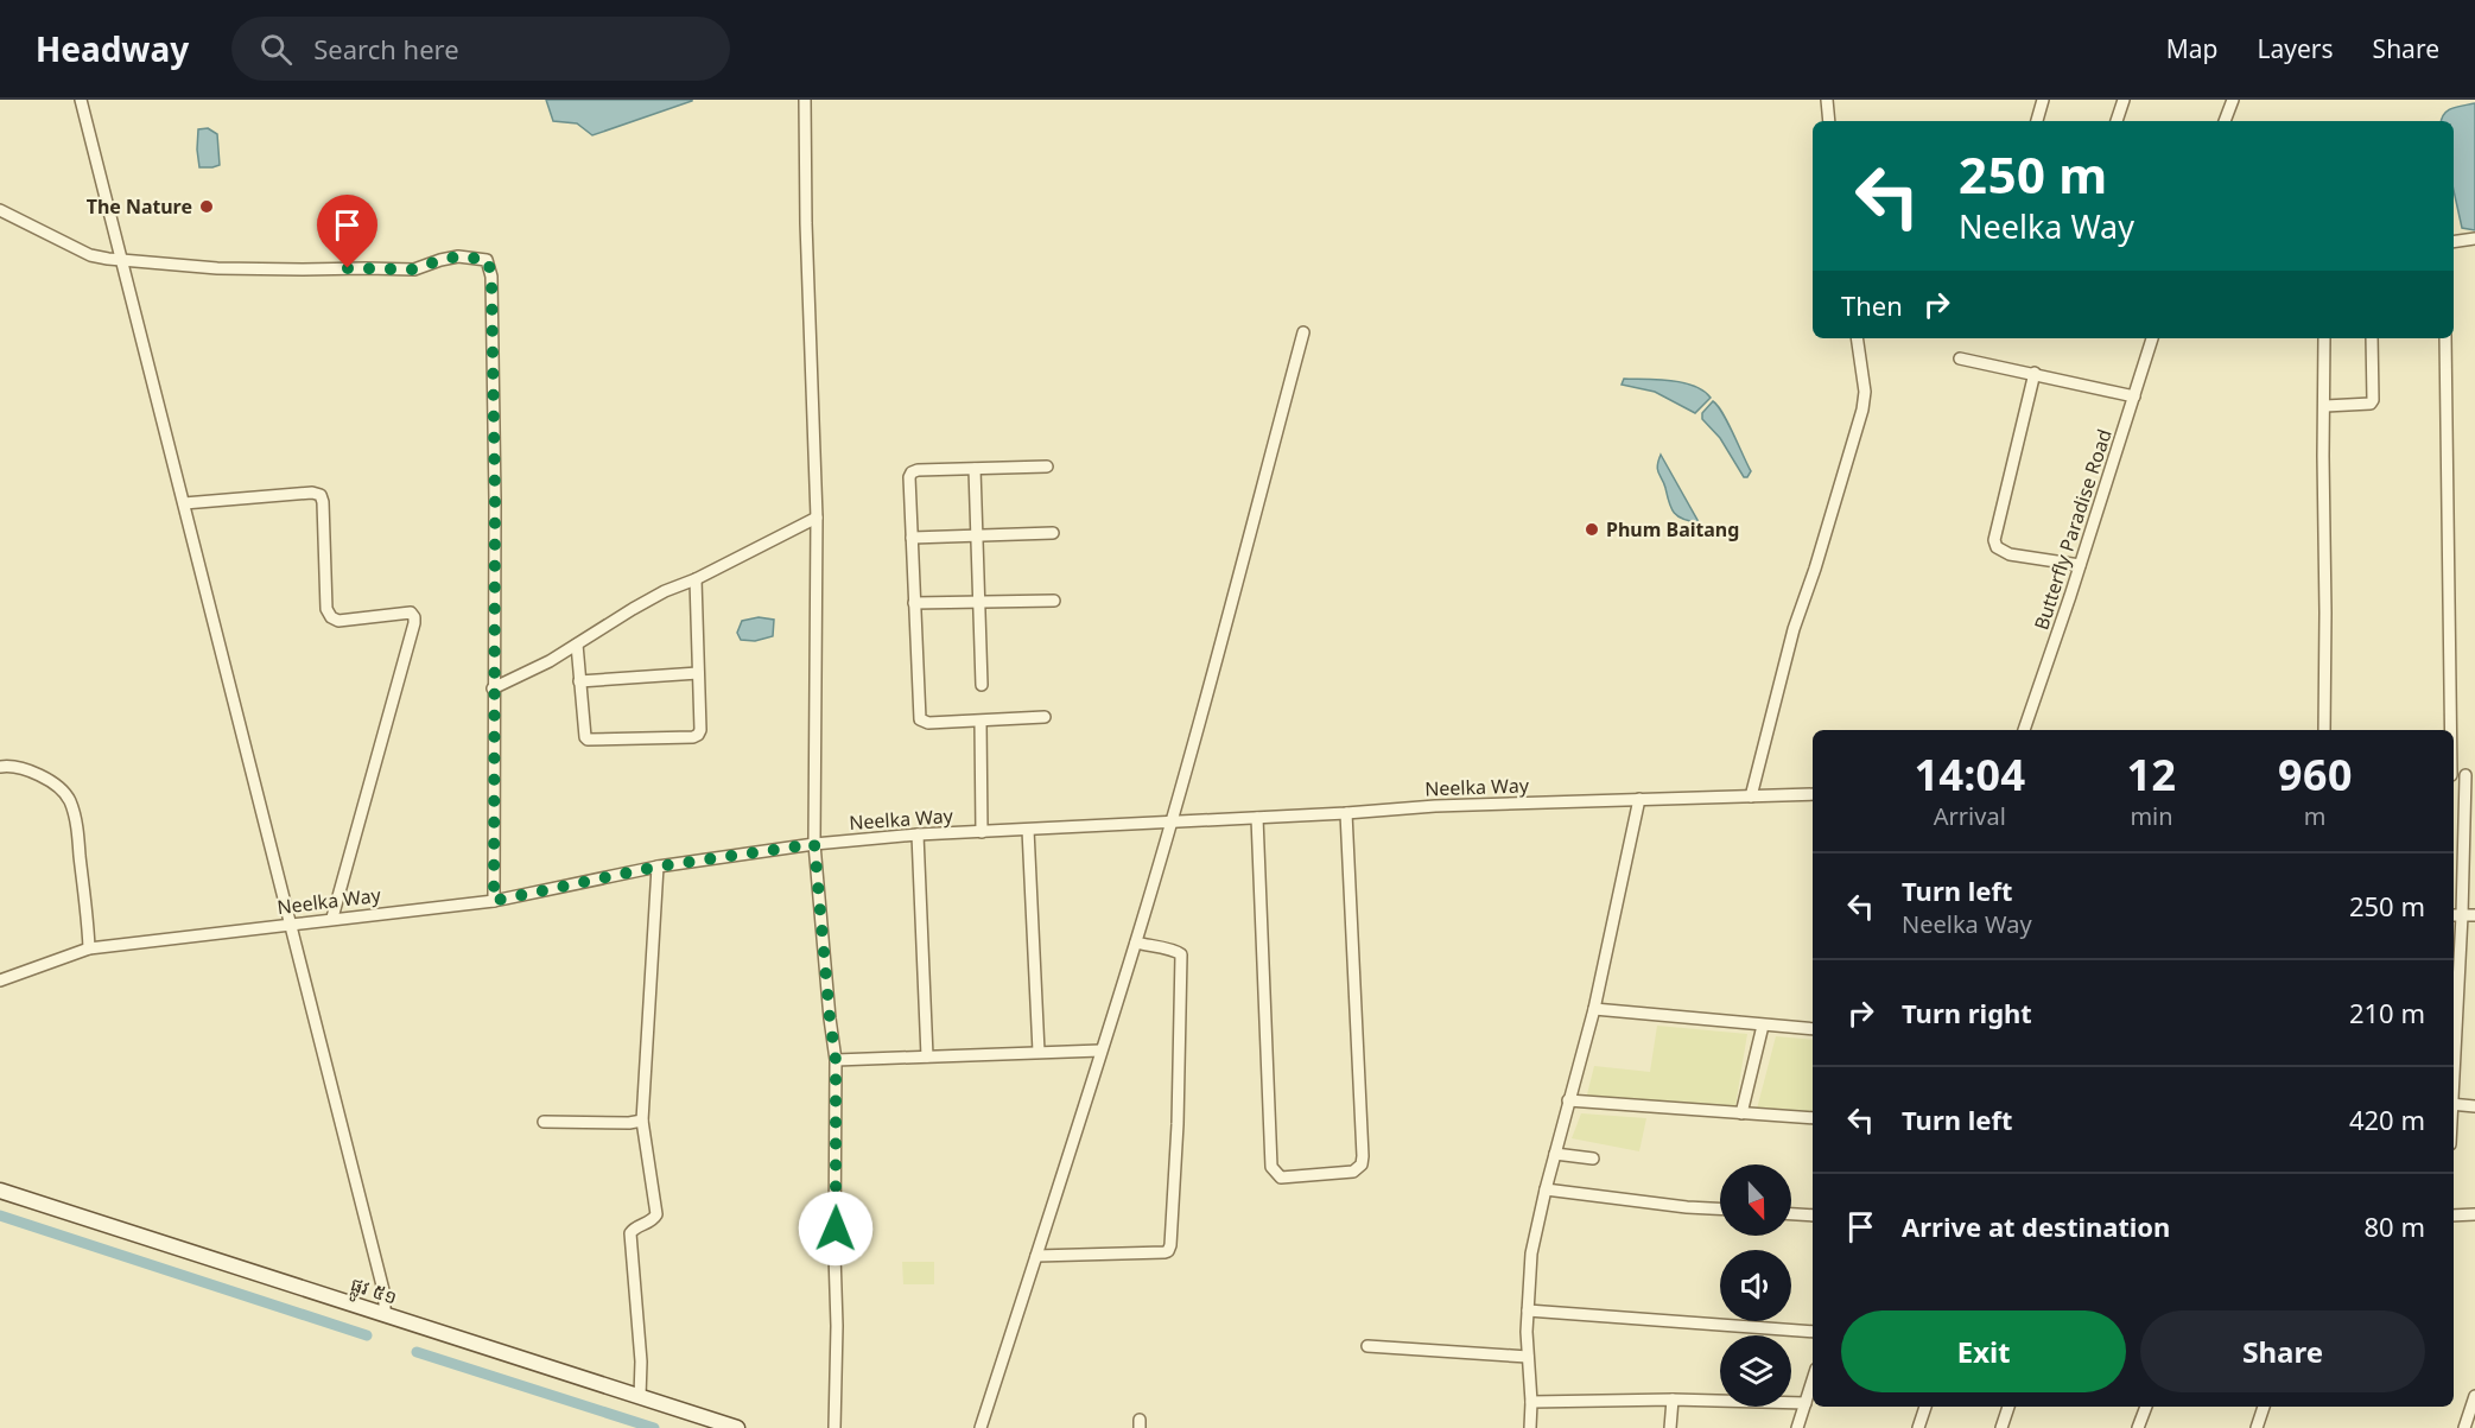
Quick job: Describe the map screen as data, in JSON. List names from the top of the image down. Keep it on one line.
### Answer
{"streets":{"main road":["ផ្លូវ ៥១"],"street":["Butterfly Paradise Road","Neelka Way"]},"places":["The Nature","Phum Baitang"],"north":"bottom","page":{"header":"Headway","search":"Search here","nav":["Map","Layers","Share"],"turn":["250 m","Neelka Way"],"then":"Then","eta":["14:04","Arrival","12","min","960","m"],"list":[{"name":"Turn left","note":"Neelka Way","value":"250 m"},{"name":"Turn right","value":"210 m"},{"name":"Turn left","value":"420 m"},{"name":"Arrive at destination","value":"80 m"}],"buttons":["Exit","Share"]}}
